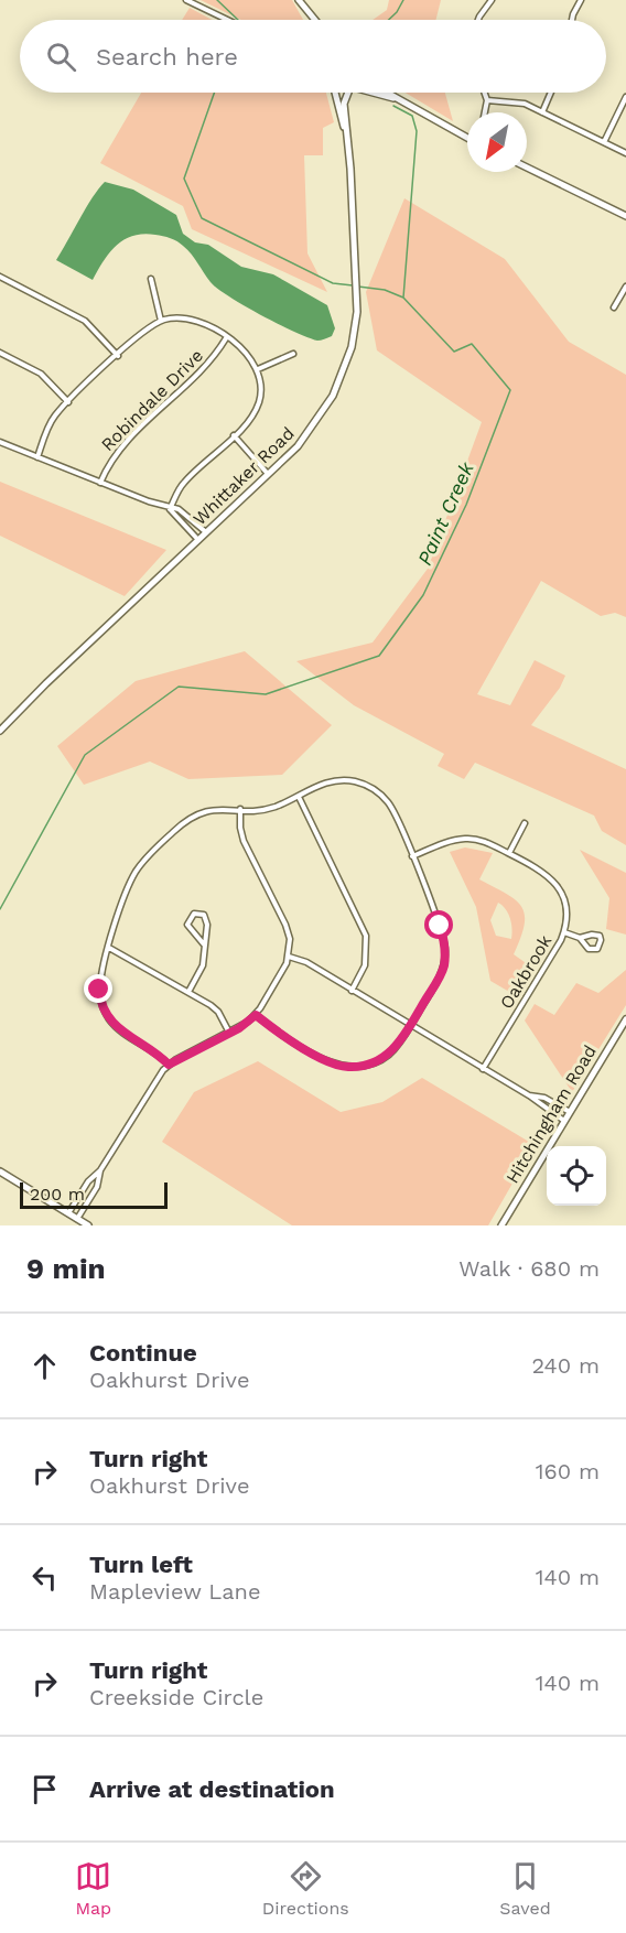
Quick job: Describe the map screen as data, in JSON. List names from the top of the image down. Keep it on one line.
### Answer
{"streets":{"main road":["Whittaker Road","Hitchingham Road"],"street":["Robindale Drive","Oakbrook"]},"water":["Paint Creek"],"scale_bar":"200 m","north":"bottom left","page":{"search":"Search here","scale":"200 m","heading":["9 min","Walk · 680 m"],"list":[["Continue","Oakhurst Drive","240 m"],["Turn right","Oakhurst Drive","160 m"],["Turn left","Mapleview Lane","140 m"],["Turn right","Creekside Circle","140 m"],"Arrive at destination"],"nav":["Map","Directions","Saved"]}}
